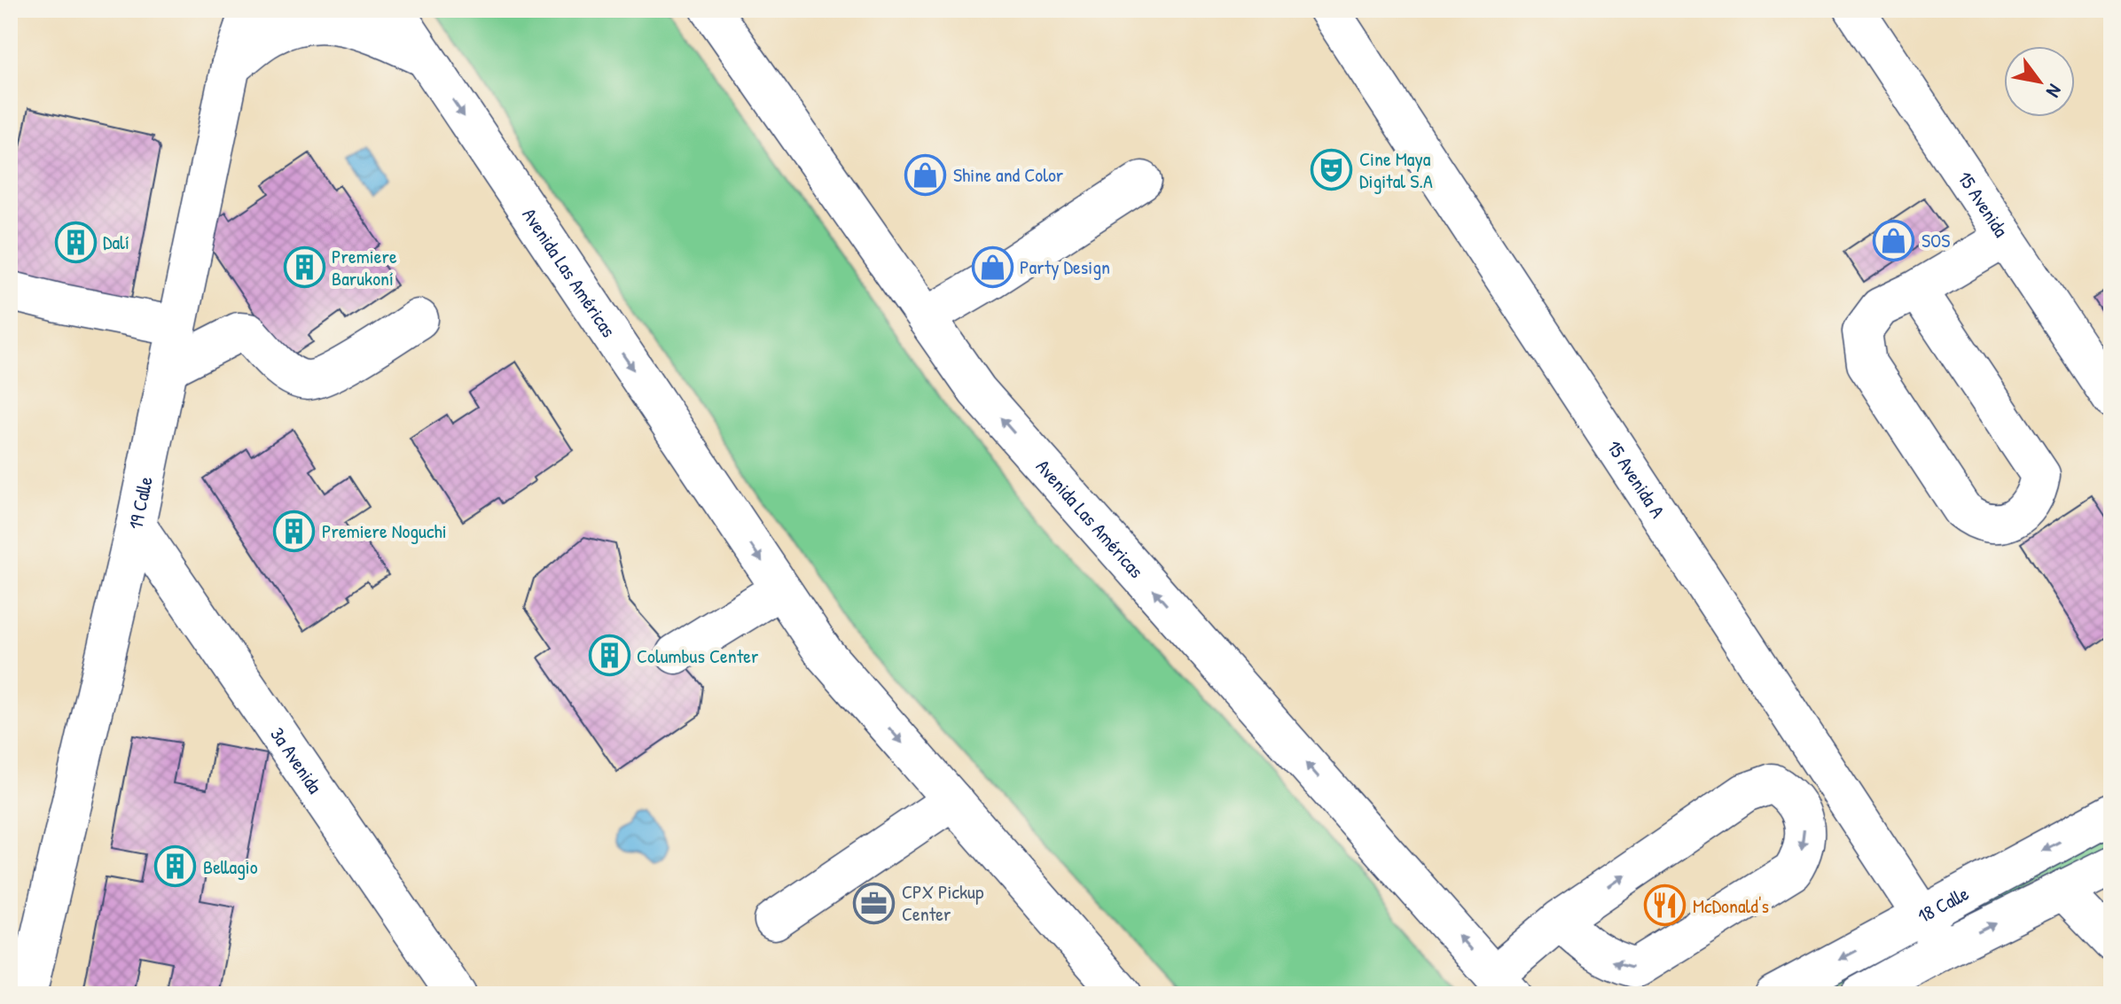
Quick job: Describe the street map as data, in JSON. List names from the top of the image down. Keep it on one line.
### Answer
{"streets":{"street":["15 Avenida","Avenida Las Américas","15 Avenida A","19 Calle","3a Avenida","18 Calle"]},"crossings":[["15 Avenida A","18 Calle"],["19 Calle","3a Avenida"]],"places":{"theatre":["Cine Maya Digital S.A"],"shop":["Shine and Color","SOS","Party Design"],"building":["Dalí","Premiere Barukoní","Premiere Noguchi","Columbus Center","Bellagio"],"office":["CPX Pickup Center"],"restaurant":["McDonald's"]},"north":"bottom right"}
